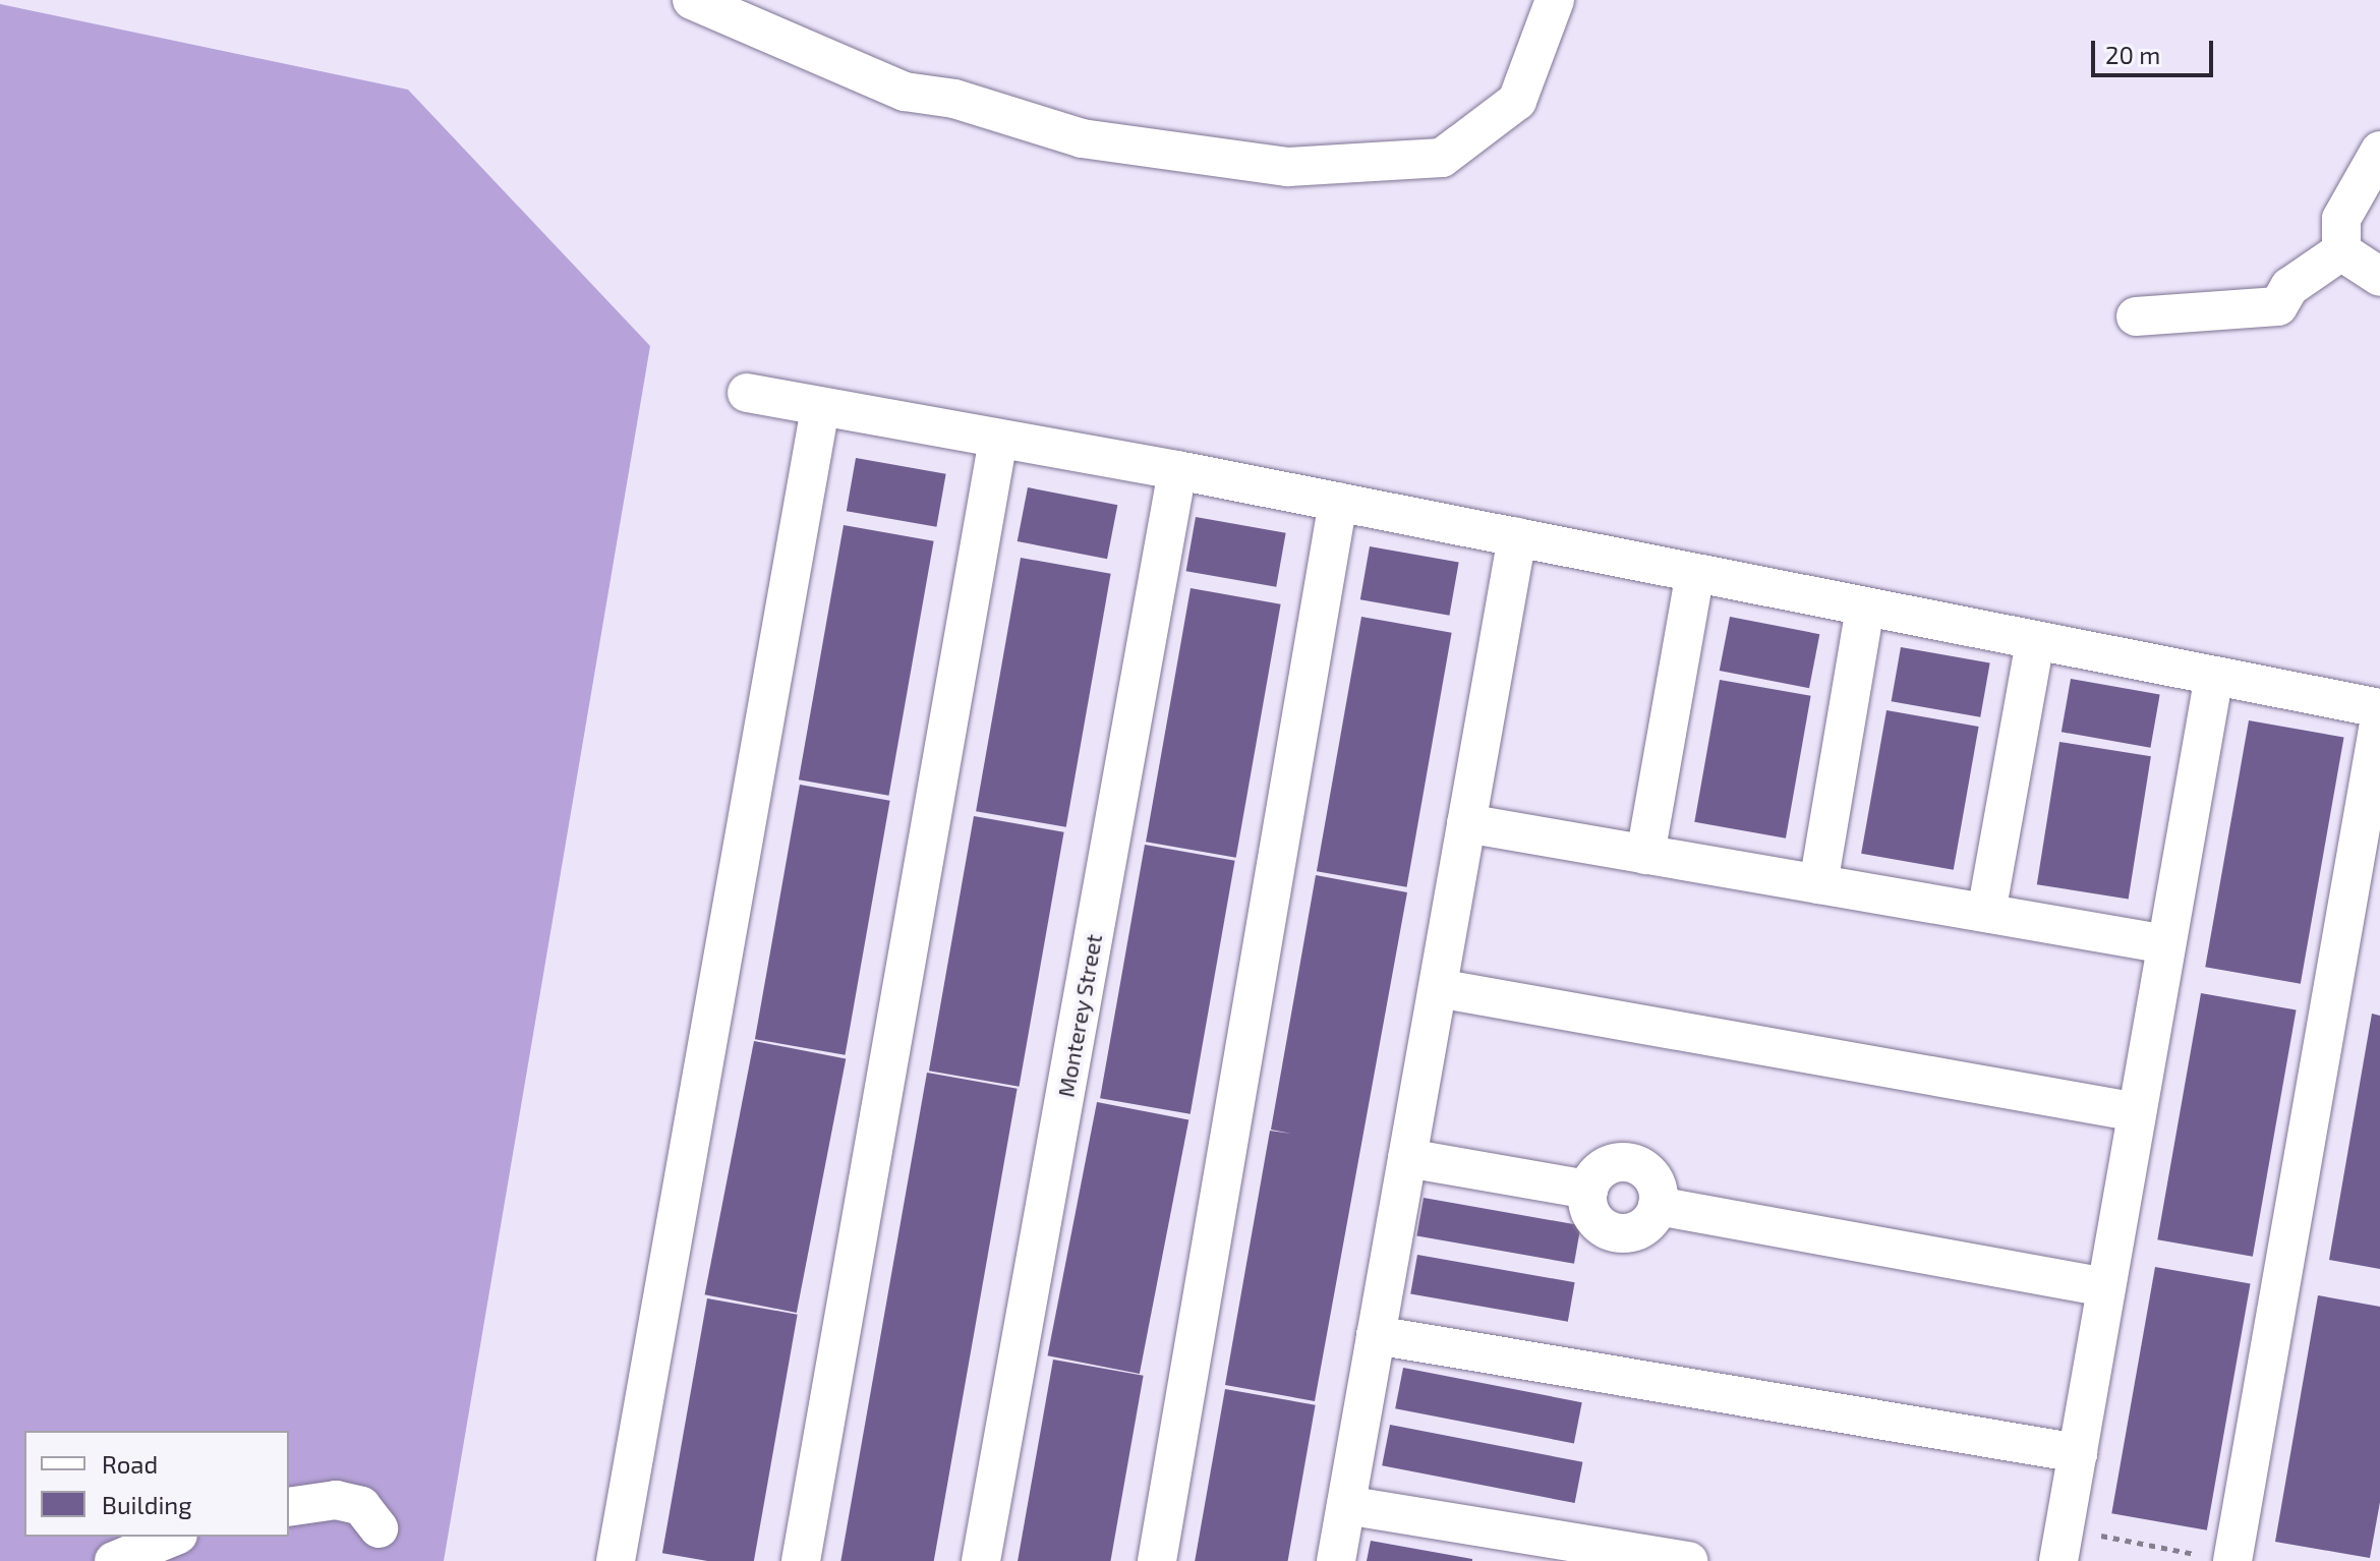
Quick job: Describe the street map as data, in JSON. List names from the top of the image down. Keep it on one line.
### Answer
{"streets":{"street":["Monterey Street"]},"legend":["Road","Building"],"scale_bar":"20 m"}
